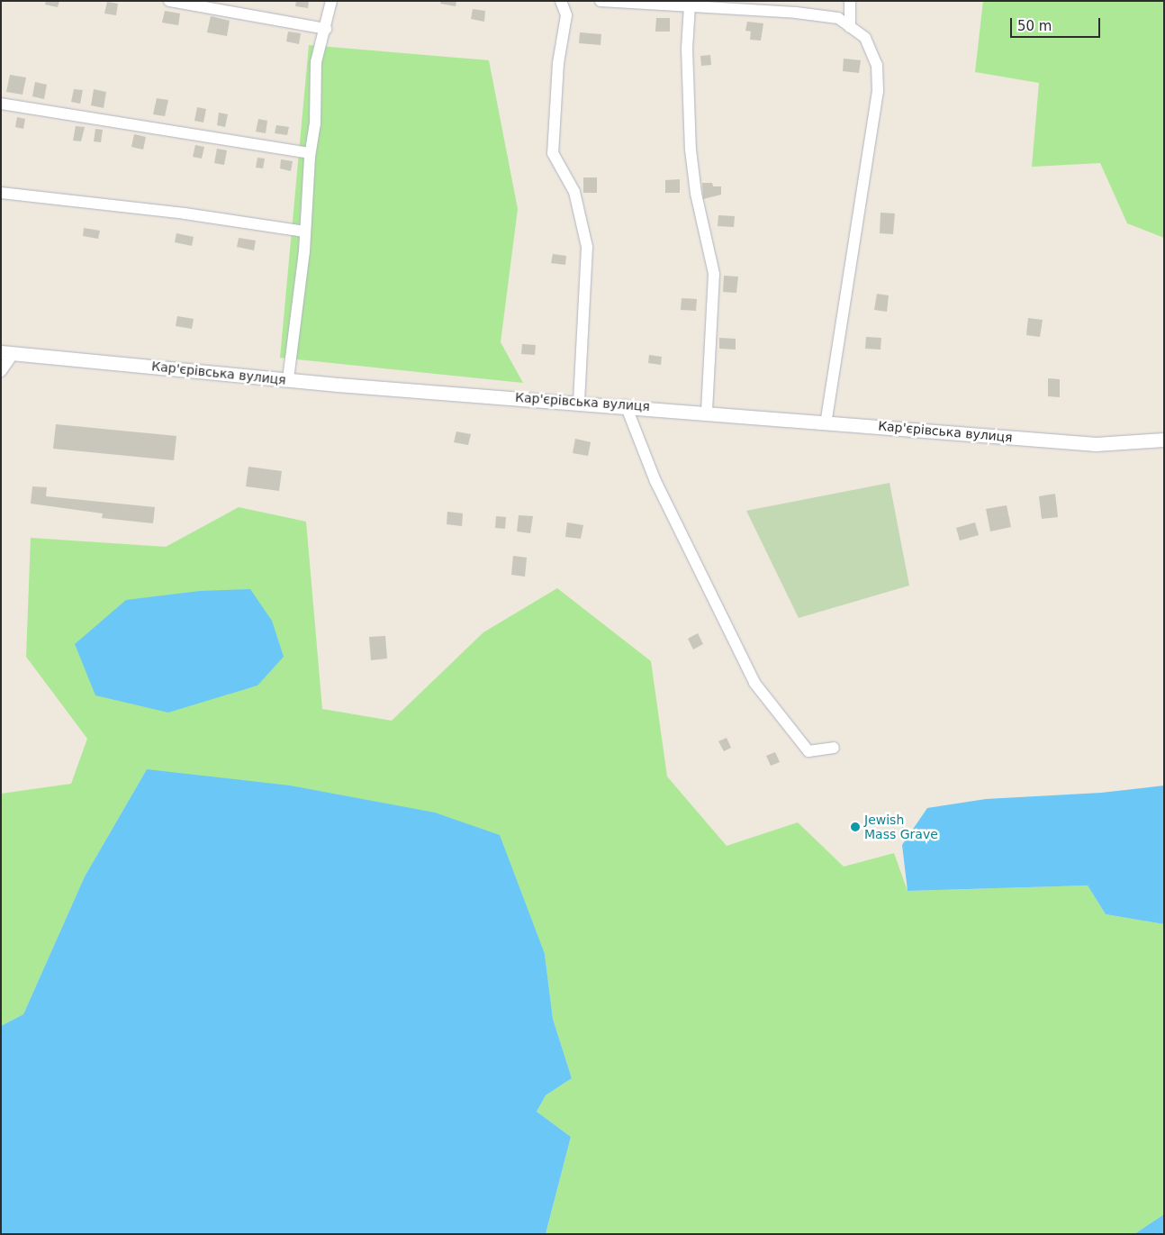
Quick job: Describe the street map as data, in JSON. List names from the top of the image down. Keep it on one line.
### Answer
{"streets":{"street":["Кар'єрівська вулиця"]},"places":["Jewish Mass Grave"],"scale_bar":"50 m"}
